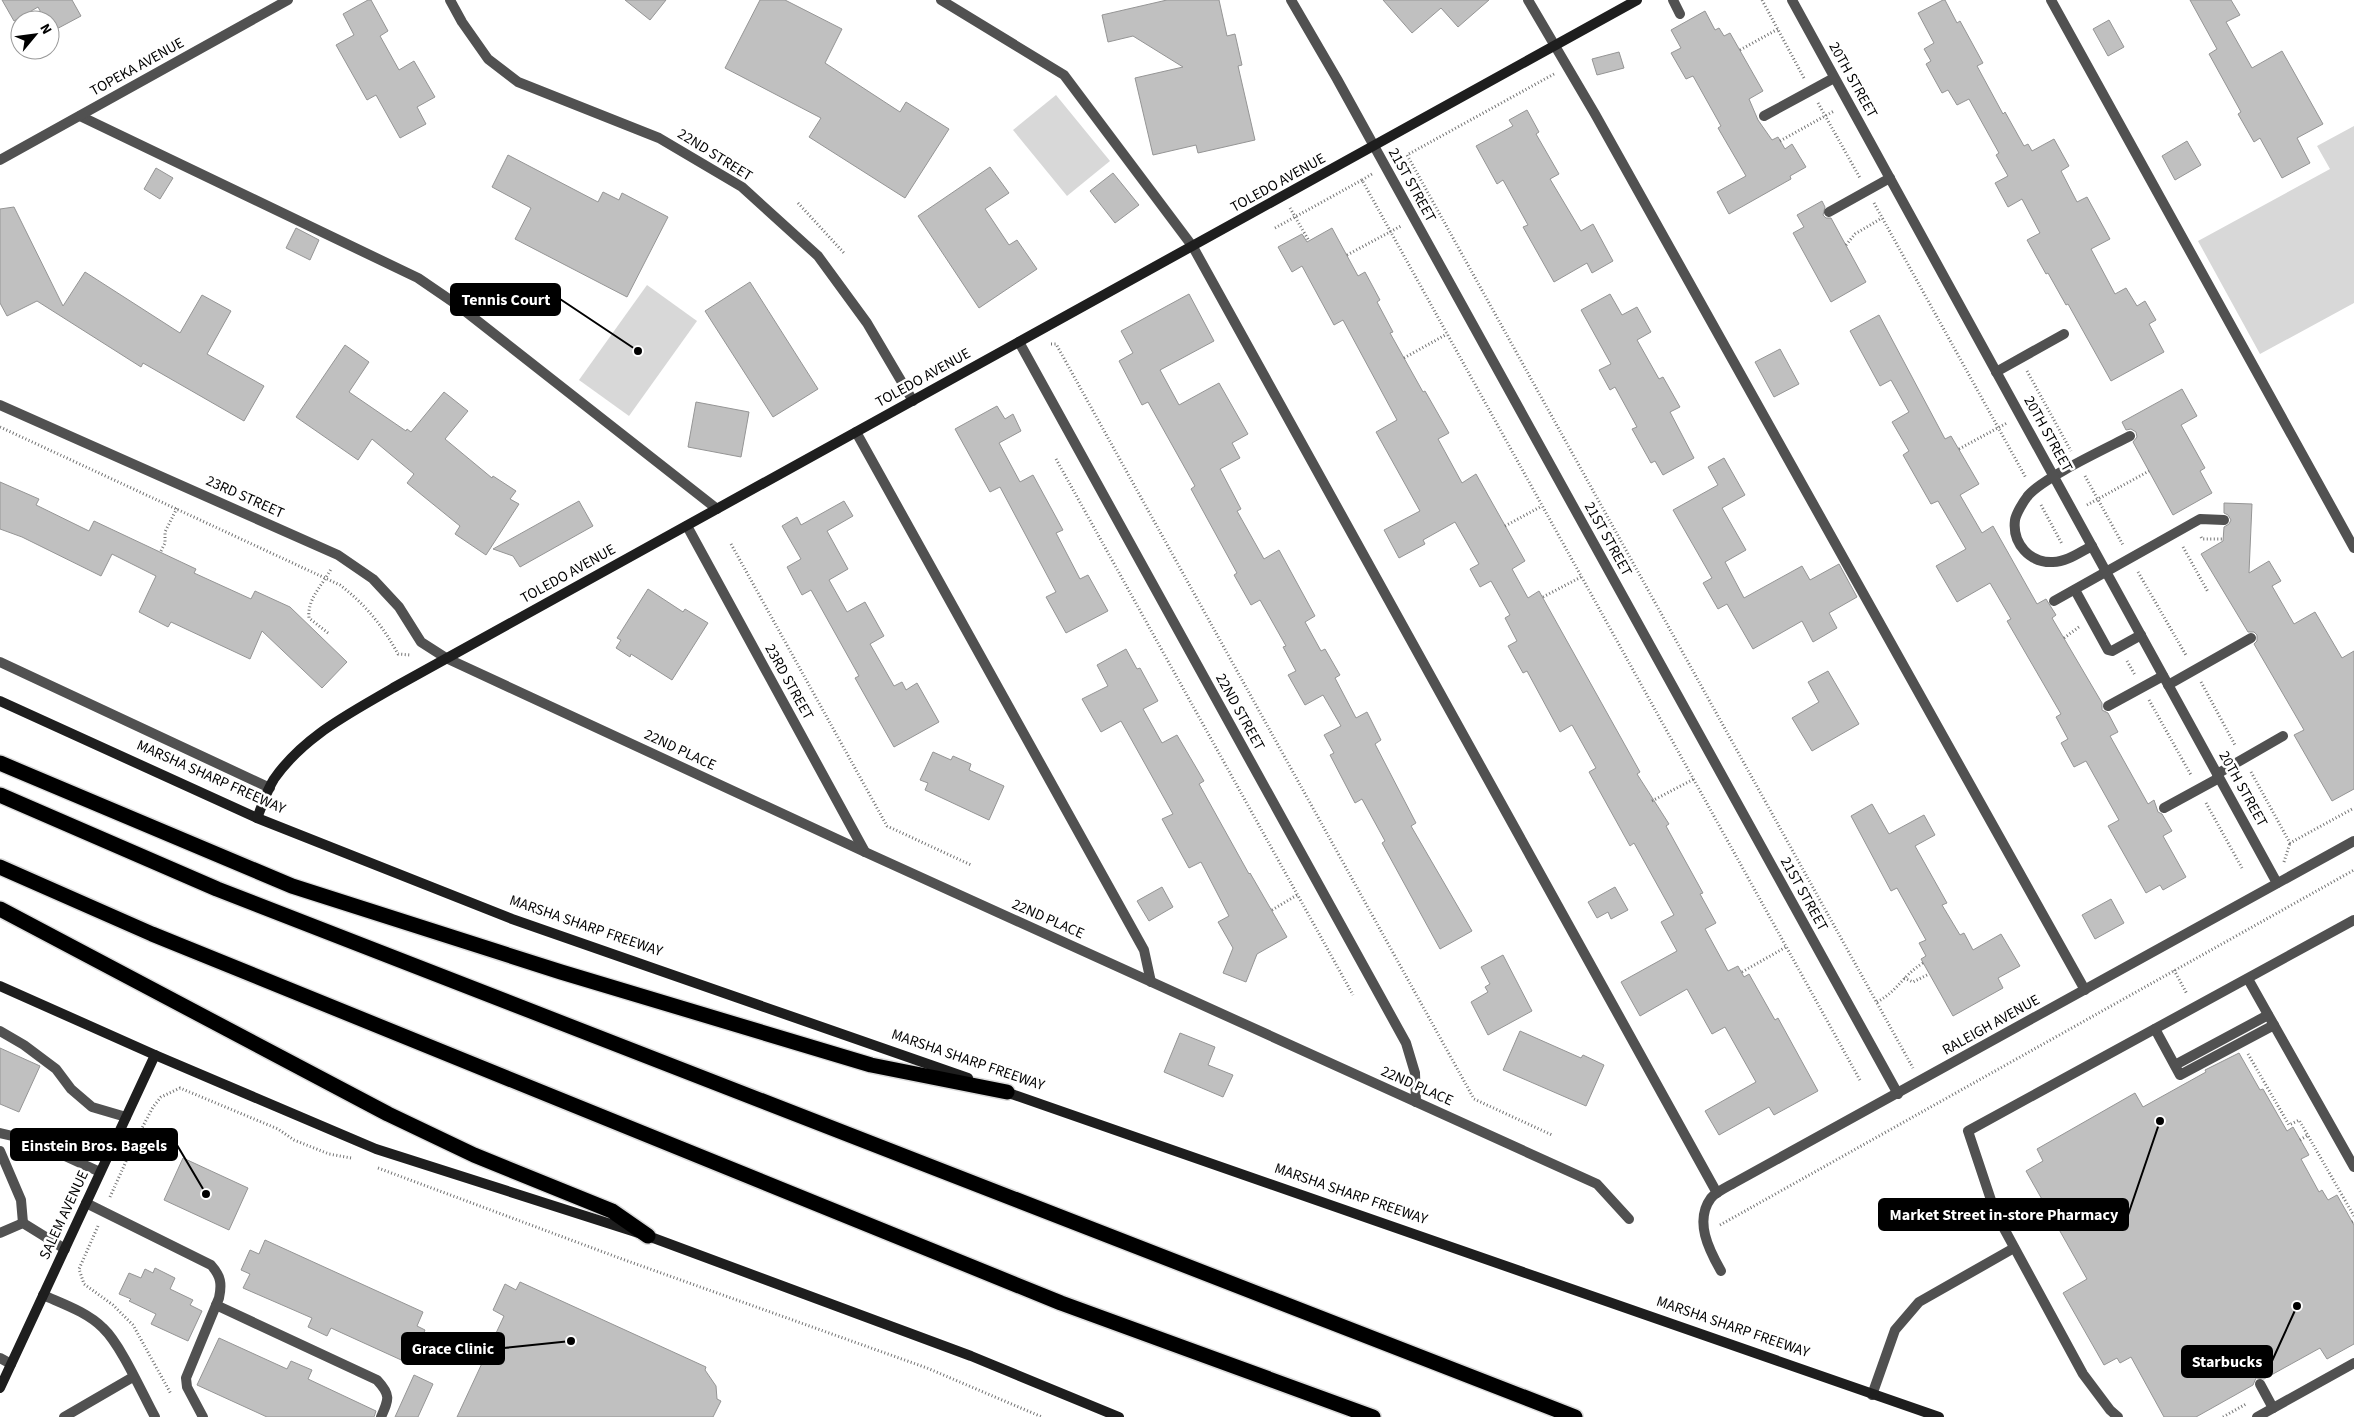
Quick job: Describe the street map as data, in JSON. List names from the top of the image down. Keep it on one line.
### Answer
{"streets":{"main road":["TOLEDO AVENUE","MARSHA SHARP FREEWAY","SALEM AVENUE"],"street":["TOPEKA AVENUE","20TH STREET","22ND STREET","21ST STREET","23RD STREET","22ND PLACE","RALEIGH AVENUE"]},"crossings":[["20TH STREET","RALEIGH AVENUE"],["22ND STREET","TOLEDO AVENUE"],["22ND STREET","22ND PLACE"],["TOLEDO AVENUE","21ST STREET"],["TOLEDO AVENUE","23RD STREET"],["TOLEDO AVENUE","22ND PLACE"],["TOLEDO AVENUE","MARSHA SHARP FREEWAY"],["21ST STREET","RALEIGH AVENUE"],["23RD STREET","22ND PLACE"]],"places":["Tennis Court","Market Street in-store Pharmacy","Einstein Bros. Bagels","Starbucks","Grace Clinic"],"north":"top right"}
